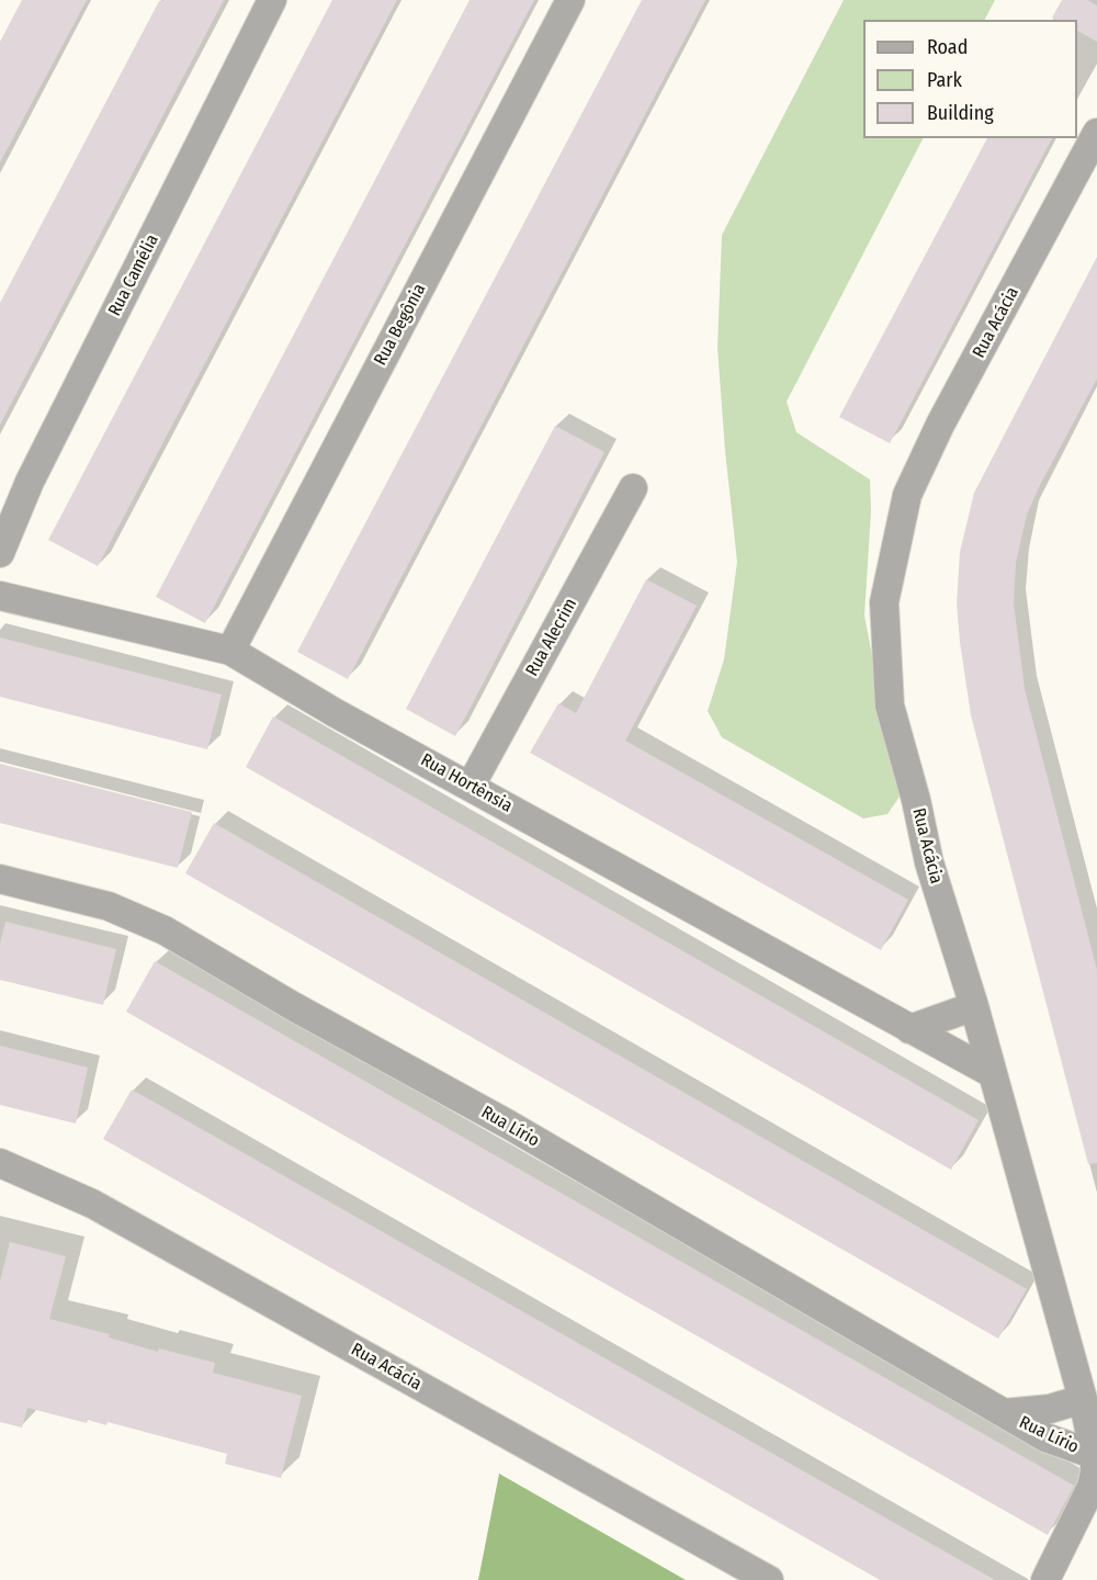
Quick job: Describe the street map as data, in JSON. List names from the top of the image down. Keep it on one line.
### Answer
{"streets":{"street":["Rua Camélia","Rua Acácia","Rua Begônia","Rua Alecrim","Rua Hortênsia","Rua Lírio"]},"crossings":[["Rua Acácia","Rua Hortênsia"],["Rua Acácia","Rua Lírio"],["Rua Begônia","Rua Hortênsia"],["Rua Alecrim","Rua Hortênsia"]],"legend":["Road","Park","Building"]}
